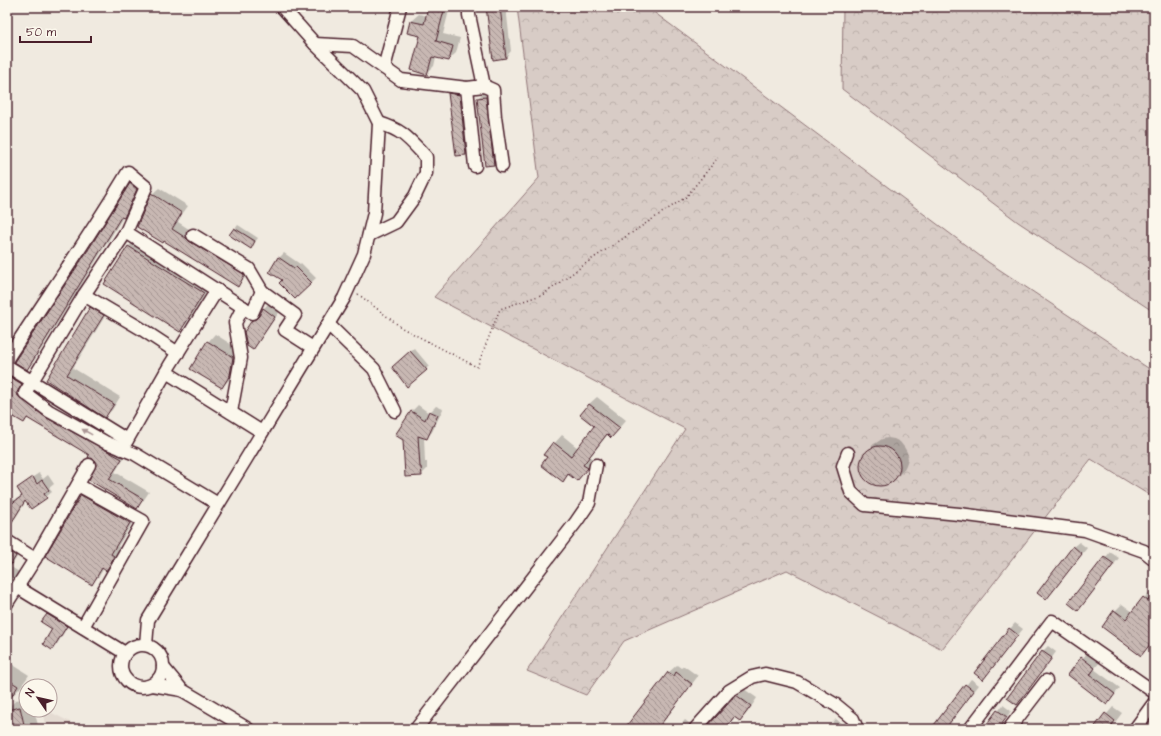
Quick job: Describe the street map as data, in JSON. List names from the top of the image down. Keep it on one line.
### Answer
{"scale_bar":"50 m","north":"top left"}
